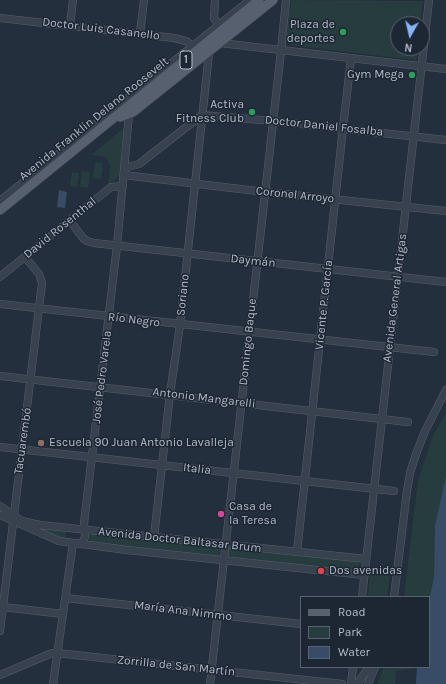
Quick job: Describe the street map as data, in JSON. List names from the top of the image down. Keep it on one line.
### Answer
{"streets":{"main road":["1","Avenida Franklin Delano Roosevelt"],"street":["Doctor Luis Casanello","Doctor Daniel Fosalba","Coronel Arroyo","David Rosenthal","Daymán","Soriano","Avenida General Artigas","Vicente P. García","Río Negro","Domingo Baque","José Pedro Varela","Antonio Mangarelli","Tacuarembó","Italia","Avenida Doctor Baltasar Brum","María Ana Nimmo","Zorrilla de San Martín"]},"crossings":[["Doctor Luis Casanello","Avenida Franklin Delano Roosevelt"],["Avenida Franklin Delano Roosevelt","Soriano"],["Avenida Franklin Delano Roosevelt","José Pedro Varela"],["Doctor Daniel Fosalba","Soriano"],["Doctor Daniel Fosalba","Avenida General Artigas"],["Doctor Daniel Fosalba","Vicente P. García"],["Doctor Daniel Fosalba","Domingo Baque"],["Coronel Arroyo","Soriano"],["Coronel Arroyo","Avenida General Artigas"],["Coronel Arroyo","Vicente P. García"],["Coronel Arroyo","Domingo Baque"],["Coronel Arroyo","José Pedro Varela"],["David Rosenthal","Daymán"],["David Rosenthal","José Pedro Varela"],["David Rosenthal","Tacuarembó"],["Daymán","Soriano"],["Daymán","Avenida General Artigas"],["Daymán","Vicente P. García"],["Daymán","Domingo Baque"],["Daymán","José Pedro Varela"],["Soriano","Río Negro"],["Soriano","Antonio Mangarelli"],["Soriano","Italia"],["Soriano","Avenida Doctor Baltasar Brum"],["Avenida General Artigas","Río Negro"],["Avenida General Artigas","Antonio Mangarelli"],["Avenida General Artigas","Italia"],["Avenida General Artigas","Avenida Doctor Baltasar Brum"],["Vicente P. García","Río Negro"],["Vicente P. García","Antonio Mangarelli"],["Vicente P. García","Italia"],["Vicente P. García","Avenida Doctor Baltasar Brum"],["Río Negro","Domingo Baque"],["Río Negro","José Pedro Varela"],["Río Negro","Tacuarembó"],["Domingo Baque","Antonio Mangarelli"],["Domingo Baque","Italia"],["Domingo Baque","Avenida Doctor Baltasar Brum"],["Domingo Baque","María Ana Nimmo"],["Domingo Baque","Zorrilla de San Martín"],["José Pedro Varela","Antonio Mangarelli"],["José Pedro Varela","Italia"],["José Pedro Varela","Avenida Doctor Baltasar Brum"],["Antonio Mangarelli","Tacuarembó"],["Tacuarembó","Italia"],["Tacuarembó","Avenida Doctor Baltasar Brum"]],"places":["Plaza de deportes","Gym Mega","Activa Fitness Club","Escuela 90 Juan Antonio Lavalleja","Casa de la Teresa","Dos avenidas"],"legend":["Road","Park","Water"],"north":"bottom"}
